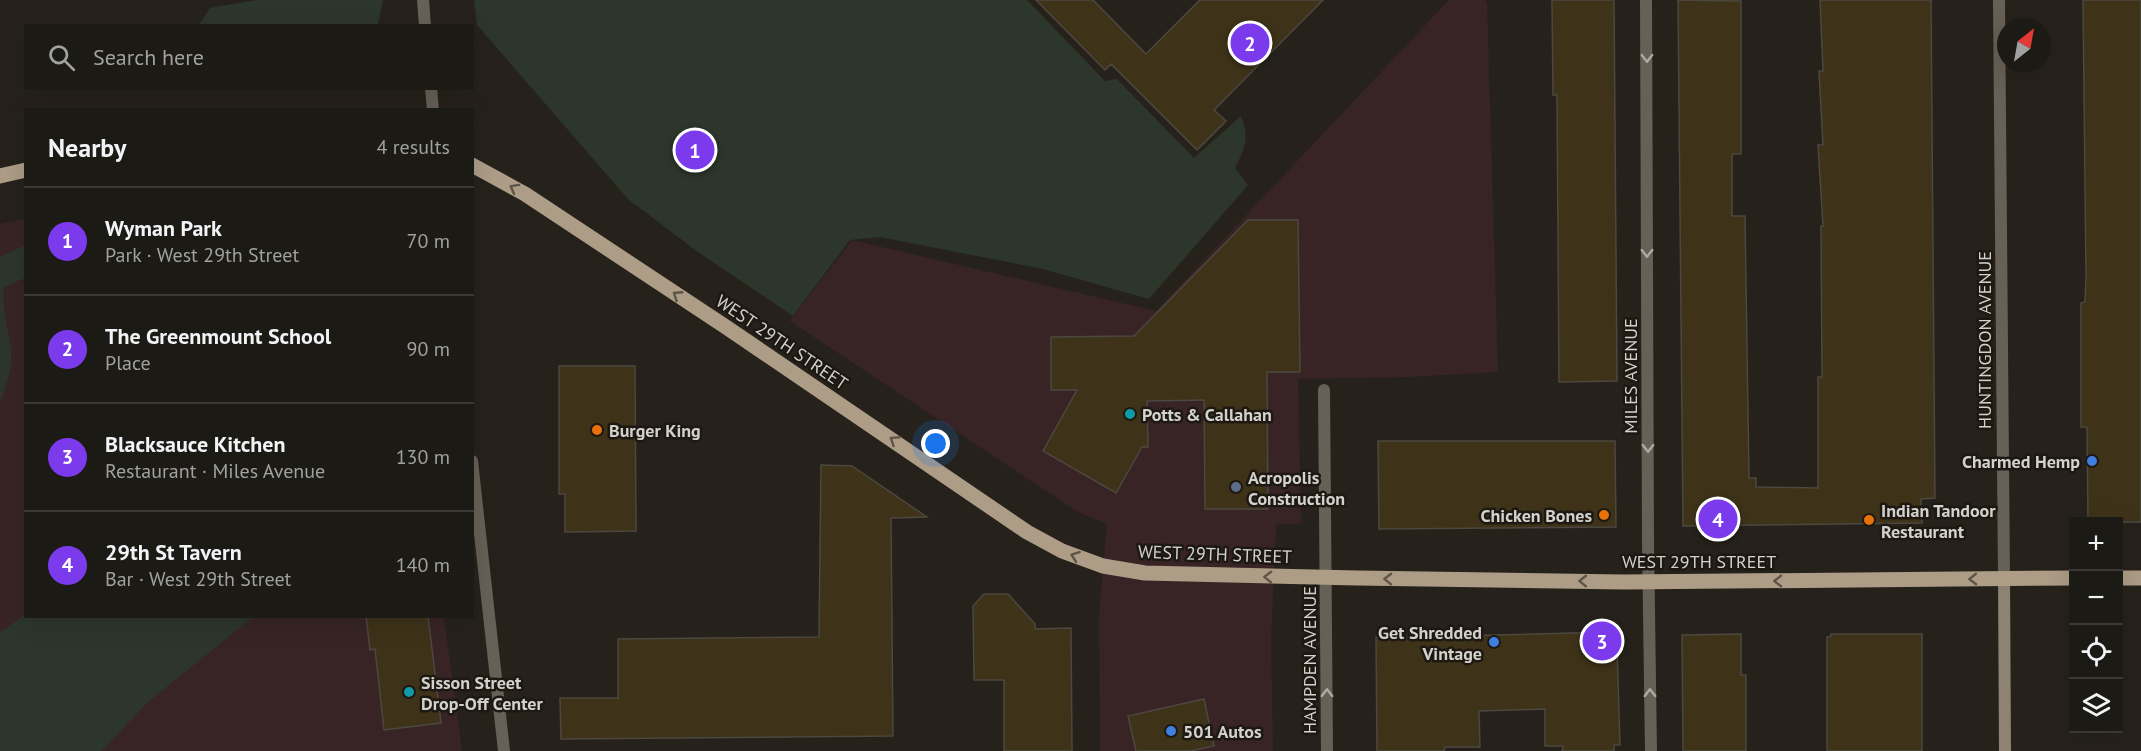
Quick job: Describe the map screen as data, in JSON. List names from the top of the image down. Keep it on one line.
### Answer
{"streets":{"main road":["HUNTINGDON AVENUE","WEST 29TH STREET"],"street":["MILES AVENUE","HAMPDEN AVENUE"]},"crossings":[["HUNTINGDON AVENUE","WEST 29TH STREET"],["WEST 29TH STREET","MILES AVENUE"],["WEST 29TH STREET","HAMPDEN AVENUE"]],"one_way":["WEST 29TH STREET","HAMPDEN AVENUE"],"places":["Potts & Callahan","Burger King","Charmed Hemp","Acropolis Construction","Chicken Bones","Indian Tandoor Restaurant","Get Shredded Vintage","Sisson Street Drop-Off Center","501 Autos"],"north":"top right","page":{"pins":["2","1","4","3"],"search":"Search here","heading":["Nearby","4 results"],"list":[{"mark":"1","name":"Wyman Park","note":"Park · West 29th Street","value":"70 m"},{"mark":"2","name":"The Greenmount School","note":"Place","value":"90 m"},{"mark":"3","name":"Blacksauce Kitchen","note":"Restaurant · Miles Avenue","value":"130 m"},{"mark":"4","name":"29th St Tavern","note":"Bar · West 29th Street","value":"140 m"}],"map_buttons":["+","−"]}}
